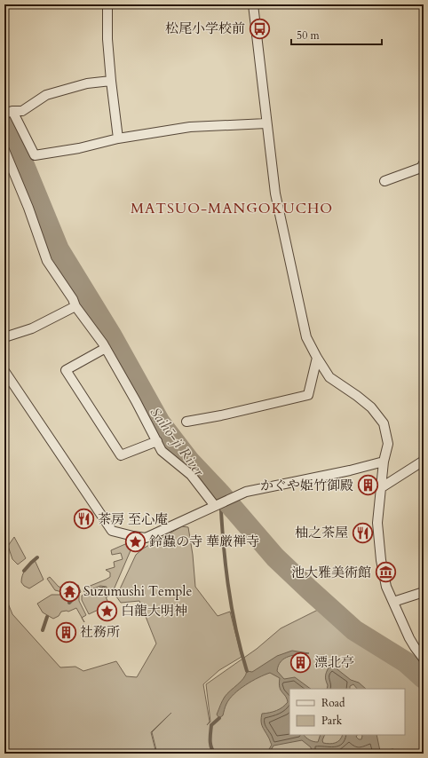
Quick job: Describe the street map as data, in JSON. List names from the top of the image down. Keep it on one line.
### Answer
{"districts":["MATSUO-MANGOKUCHO"],"water":["Saihō-ji River"],"places":{"bus stop":["松尾小学校前"],"building":["かぐや姫竹御殿","社務所","漂北亭"],"restaurant":["茶房 至心庵","柚之茶屋"],"place":["鈴蟲の寺 華厳禅寺","白龍大明神"],"museum":["池大雅美術館"],"temple":["Suzumushi Temple"]},"legend":["Road","Park"],"scale_bar":"50 m"}
